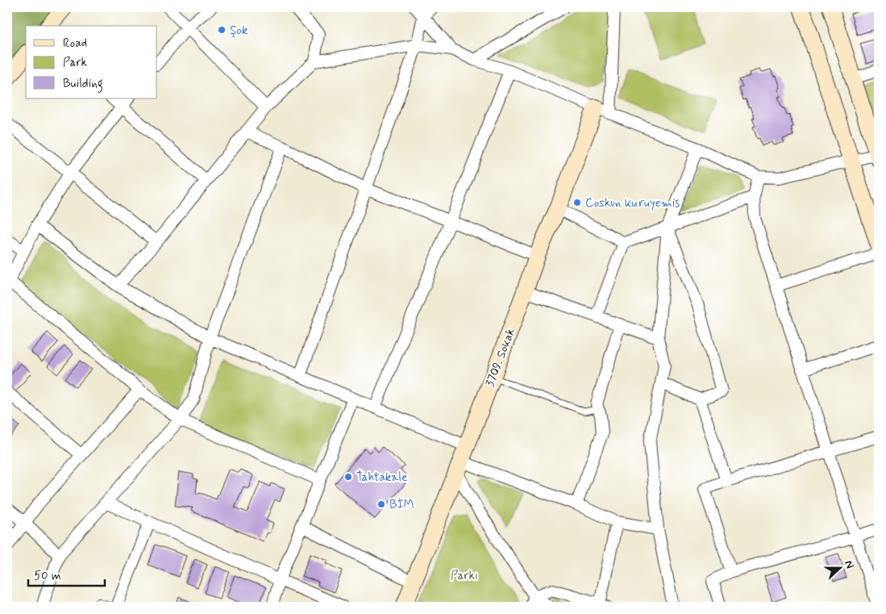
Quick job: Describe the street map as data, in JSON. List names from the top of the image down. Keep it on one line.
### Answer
{"streets":{"street":["3709. Sokak"]},"parks":["Parkı"],"places":["Şok","Coskun kuruyemis","Tahtakale","BİM"],"legend":["Road","Park","Building"],"scale_bar":"50 m","north":"right"}
